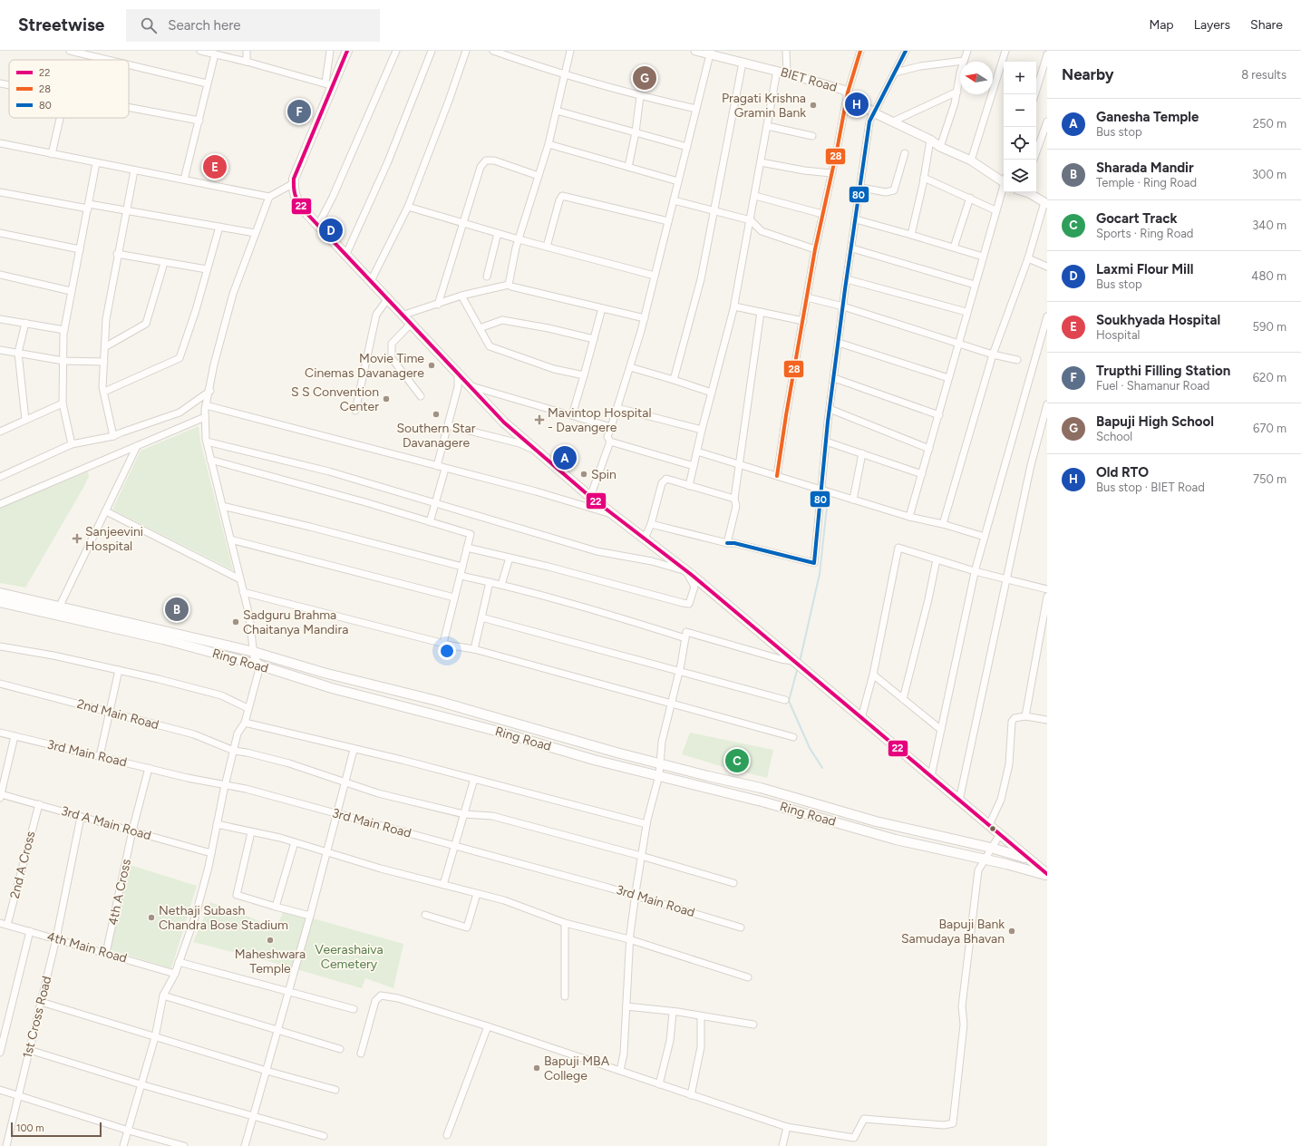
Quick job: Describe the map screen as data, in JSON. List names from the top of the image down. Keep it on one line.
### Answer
{"streets":{"main road":["Ring Road"],"street":["BIET Road","2nd Main Road","3rd Main Road","3rd A Main Road","2nd A Cross","4th A Cross","4th Main Road","1st Cross Road"]},"crossings":[["3rd Main Road","4th A Cross"],["3rd A Main Road","2nd A Cross"],["3rd A Main Road","4th A Cross"],["3rd A Main Road","1st Cross Road"],["2nd A Cross","4th Main Road"],["4th A Cross","4th Main Road"],["4th Main Road","1st Cross Road"]],"parks":["Veerashaiva Cemetery"],"places":{"other":["Pragati Krishna Gramin Bank","Movie Time Cinemas Davanagere","S S Convention Center","Southern Star Davanagere","Spin","Sadguru Brahma Chaitanya Mandira","Nethaji Subash Chandra Bose Stadium","Bapuji Bank Samudaya Bhavan","Maheshwara Temple","Bapuji MBA College"],"health":["Mavintop Hospital - Davangere","Sanjeevini Hospital"]},"lines":["transit line 22","transit line 28","transit line 80"],"legend":["22","28","80"],"scale_bar":"100 m","north":"left","page":{"header":"Streetwise","search":"Search here","nav":["Map","Layers","Share"],"heading":["Nearby","8 results"],"map_buttons":["+","−"],"pins":["G","H","F","E","D","A","B","C"],"list":[{"mark":"A","name":"Ganesha Temple","note":"Bus stop","value":"250 m"},{"mark":"B","name":"Sharada Mandir","note":"Temple · Ring Road","value":"300 m"},{"mark":"C","name":"Gocart Track","note":"Sports · Ring Road","value":"340 m"},{"mark":"D","name":"Laxmi Flour Mill","note":"Bus stop","value":"480 m"},{"mark":"E","name":"Soukhyada Hospital","note":"Hospital","value":"590 m"},{"mark":"F","name":"Trupthi Filling Station","note":"Fuel · Shamanur Road","value":"620 m"},{"mark":"G","name":"Bapuji High School","note":"School","value":"670 m"},{"mark":"H","name":"Old RTO","note":"Bus stop · BIET Road","value":"750 m"}],"scale":"100 m"}}
